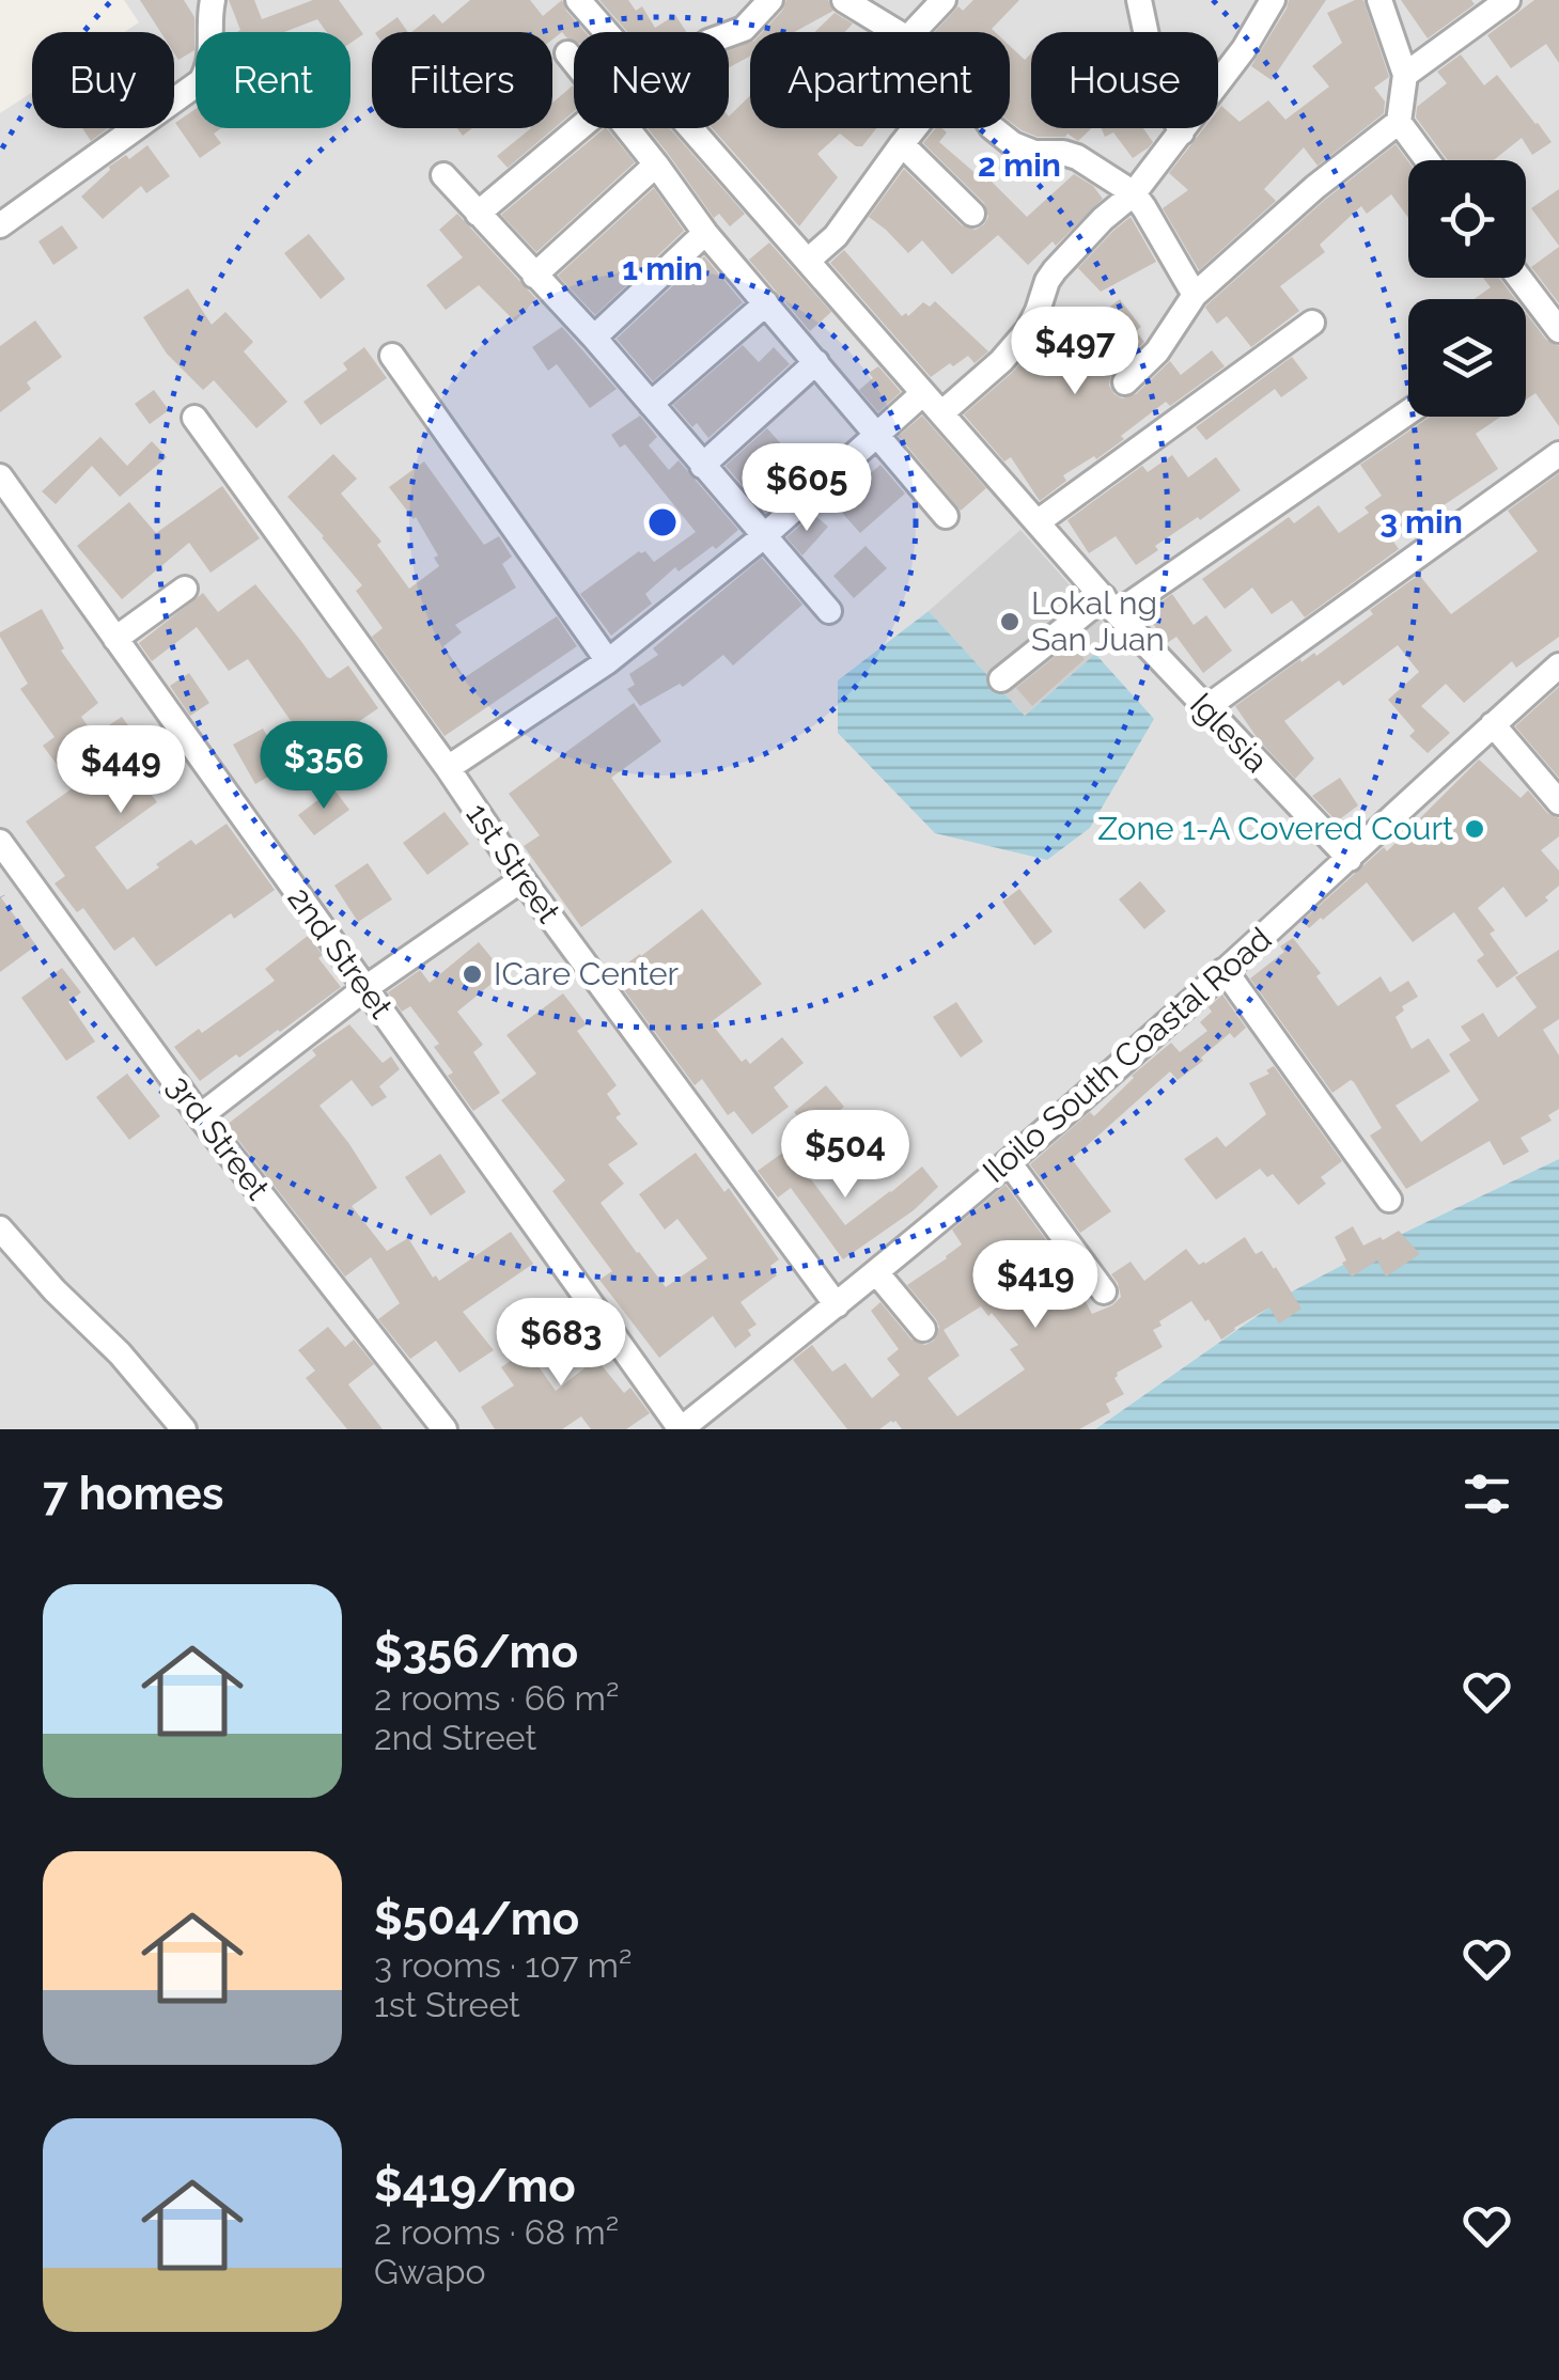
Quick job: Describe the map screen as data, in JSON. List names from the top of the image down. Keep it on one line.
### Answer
{"streets":{"street":["Iglesia","1st Street","2nd Street","Iloilo South Coastal Road","3rd Street"]},"crossings":[["Iglesia","Iloilo South Coastal Road"],["1st Street","Iloilo South Coastal Road"],["2nd Street","Iloilo South Coastal Road"]],"places":["Lokal ng San Juan","Zone 1-A Covered Court","ICare Center"],"page":{"chip":["Buy","Rent","Filters","New","Apartment","House"],"price":["$497","$605","$356","$449","$504","$419","$683"],"heading":"7 homes","list":[{"name":"$356/mo","note":"2 rooms · 66 m² · 2nd Street"},{"name":"$504/mo","note":"3 rooms · 107 m² · 1st Street"},{"name":"$419/mo","note":"2 rooms · 68 m² · Gwapo"}]},"rings":["2 min","1 min","3 min"]}
